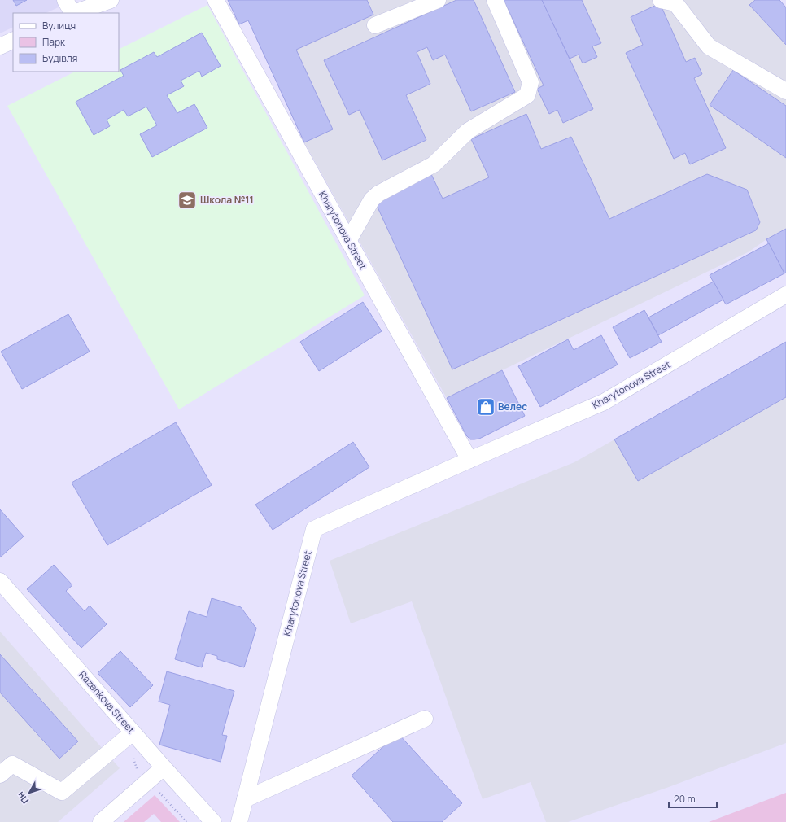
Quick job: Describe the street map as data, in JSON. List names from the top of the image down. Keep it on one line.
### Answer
{"streets":{"street":["Kharytonova Street","Razenkova Street"]},"places":{"school or university":["Школа №11"],"shop":["Велес"]},"legend":["Вулиця","Парк","Будівля"],"scale_bar":"20 m","north":"bottom left"}
